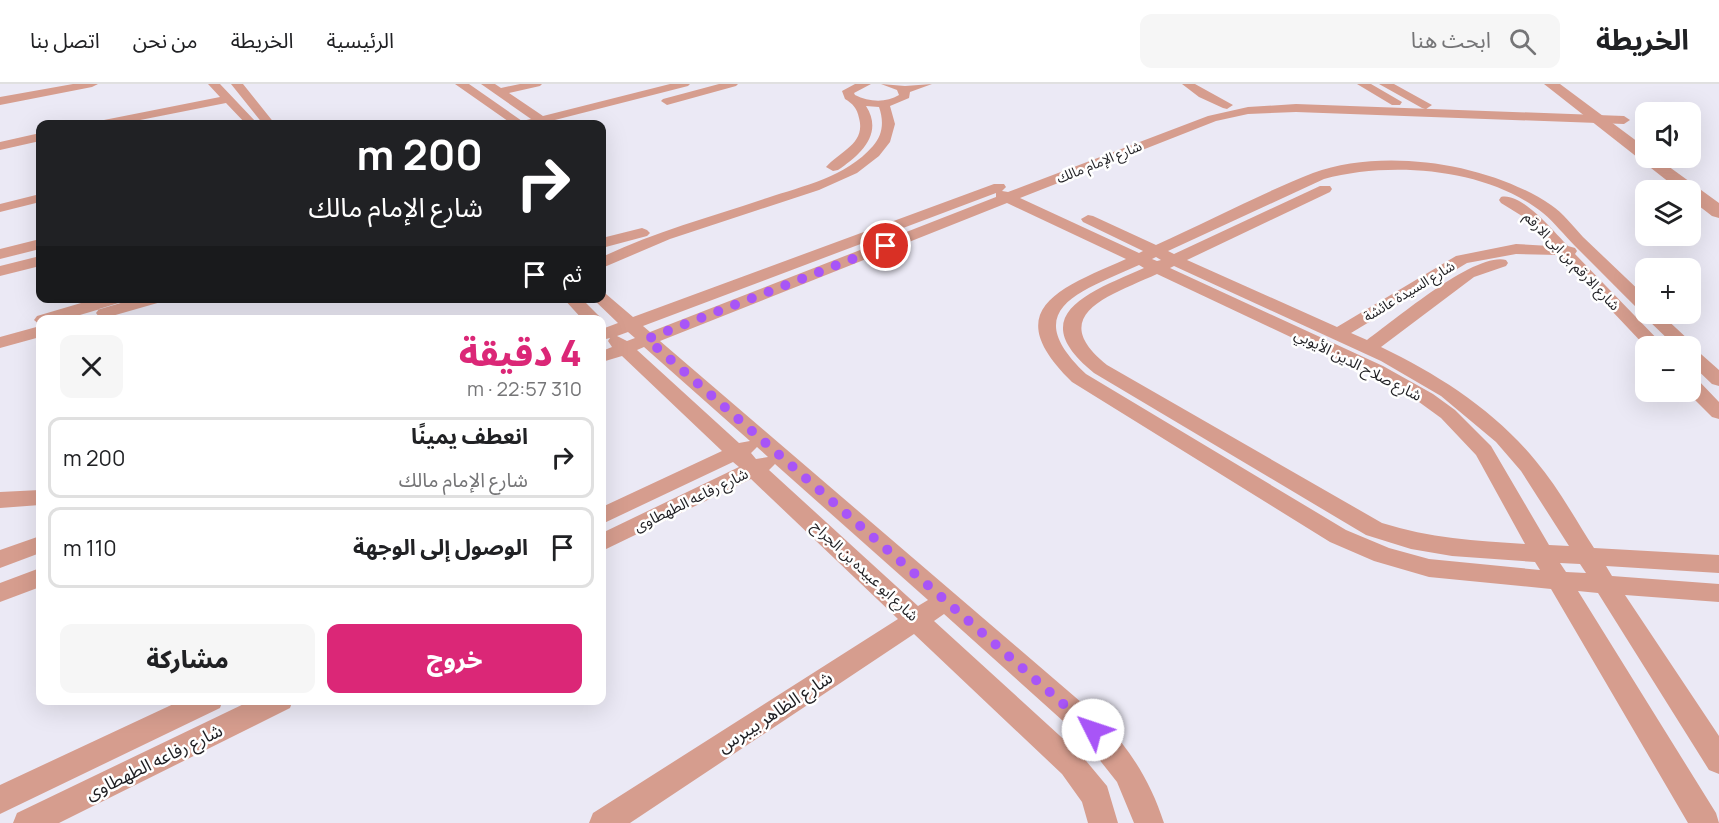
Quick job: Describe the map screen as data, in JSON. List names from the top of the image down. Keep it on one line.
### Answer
{"streets":{"street":["شارع الإمام مالك","شارع الارقم بن ابى الارقم","شارع السيدة عائشة","شارع صلاح الدين الأيوبي","شارع رفاعه الطهطاوى","شارع ابو عبيده بن الجراح","شارع الظاهر بيبرس"]},"crossings":[["شارع الإمام مالك","شارع صلاح الدين الأيوبي"],["شارع الإمام مالك","شارع ابو عبيده بن الجراح"],["شارع الارقم بن ابى الارقم","شارع السيدة عائشة"],["شارع الارقم بن ابى الارقم","شارع صلاح الدين الأيوبي"],["شارع السيدة عائشة","شارع صلاح الدين الأيوبي"],["شارع رفاعه الطهطاوى","شارع ابو عبيده بن الجراح"],["شارع ابو عبيده بن الجراح","شارع الظاهر بيبرس"]],"page":{"header":"الخريطة","search":"ابحث هنا","nav":["الرئيسية","الخريطة","من نحن","اتصل بنا"],"map_buttons":["+","−"],"turn":["200 m","شارع الإمام مالك"],"then":"ثم","heading":["4 دقيقة","310 m · 22:57"],"list":[{"name":"انعطف يمينًا","note":"شارع الإمام مالك","value":"200 m"},{"name":"الوصول إلى الوجهة","value":"110 m"}],"buttons":["خروج","مشاركة"]}}
